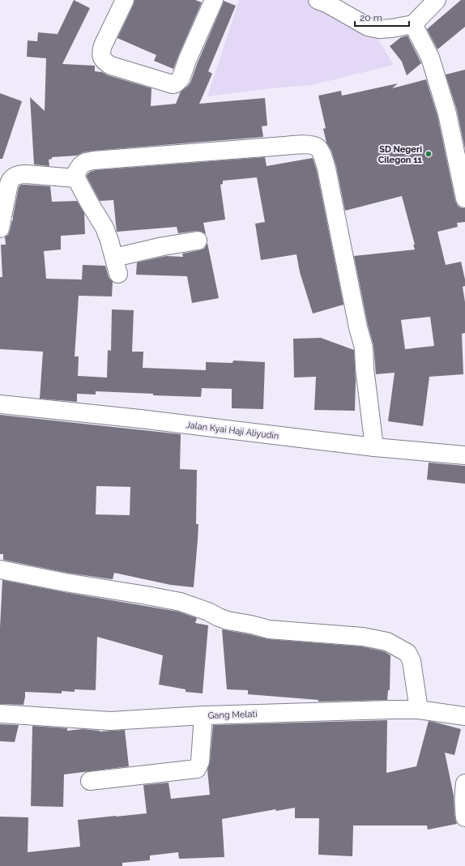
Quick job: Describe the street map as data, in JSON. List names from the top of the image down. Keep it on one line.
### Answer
{"streets":{"street":["Jalan Kyai Haji Aliyudin","Gang Melati"]},"places":["SD Negeri Cilegon 11"],"scale_bar":"20 m"}
